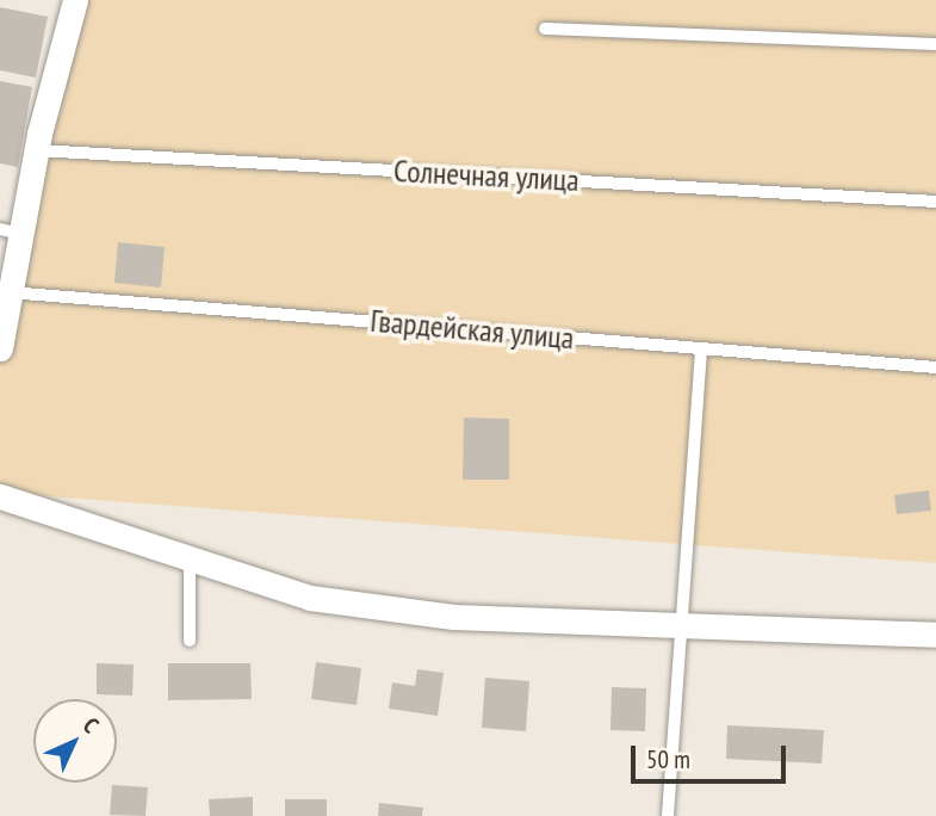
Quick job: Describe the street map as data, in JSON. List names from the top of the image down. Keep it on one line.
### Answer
{"streets":{"lane":["Солнечная улица","Гвардейская улица"]},"scale_bar":"50 m","north":"top right"}
